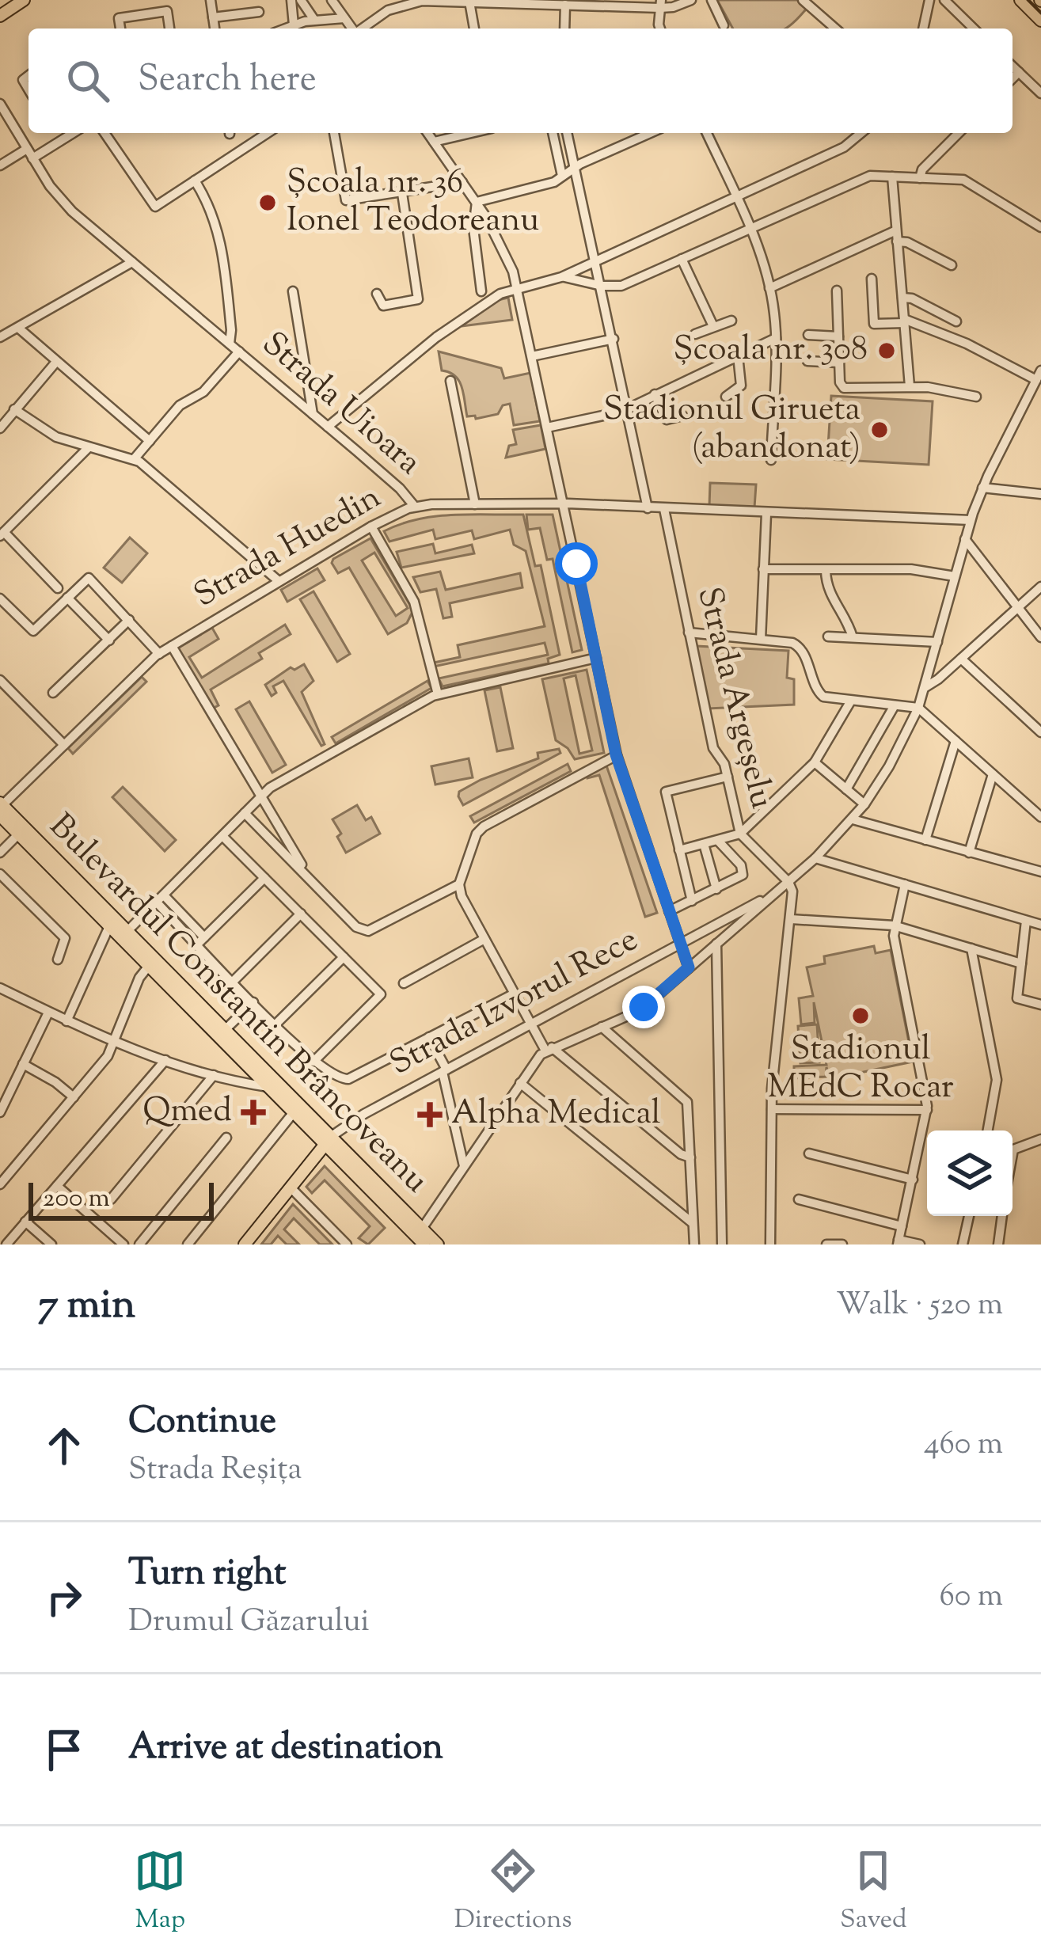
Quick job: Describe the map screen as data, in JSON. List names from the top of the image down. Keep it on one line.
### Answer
{"streets":{"main road":["Bulevardul Constantin Brâncoveanu"],"street":["Strada Uioara","Strada Huedin","Strada Argeșelu","Strada Izvorul Rece"]},"crossings":[["Strada Uioara","Strada Huedin"],["Strada Huedin","Strada Argeșelu"],["Strada Huedin","Bulevardul Constantin Brâncoveanu"],["Strada Izvorul Rece","Bulevardul Constantin Brâncoveanu"]],"places":{"other":["Școala nr. 36 Ionel Teodoreanu","Școala nr. 308","Stadionul Girueta (abandonat)","Stadionul MEdC Rocar"],"health":["Qmed","Alpha Medical"]},"scale_bar":"200 m","page":{"search":"Search here","scale":"200 m","heading":["7 min","Walk · 520 m"],"list":[["Continue","Strada Reșița","460 m"],["Turn right","Drumul Găzarului","60 m"],"Arrive at destination"],"nav":["Map","Directions","Saved"]}}
